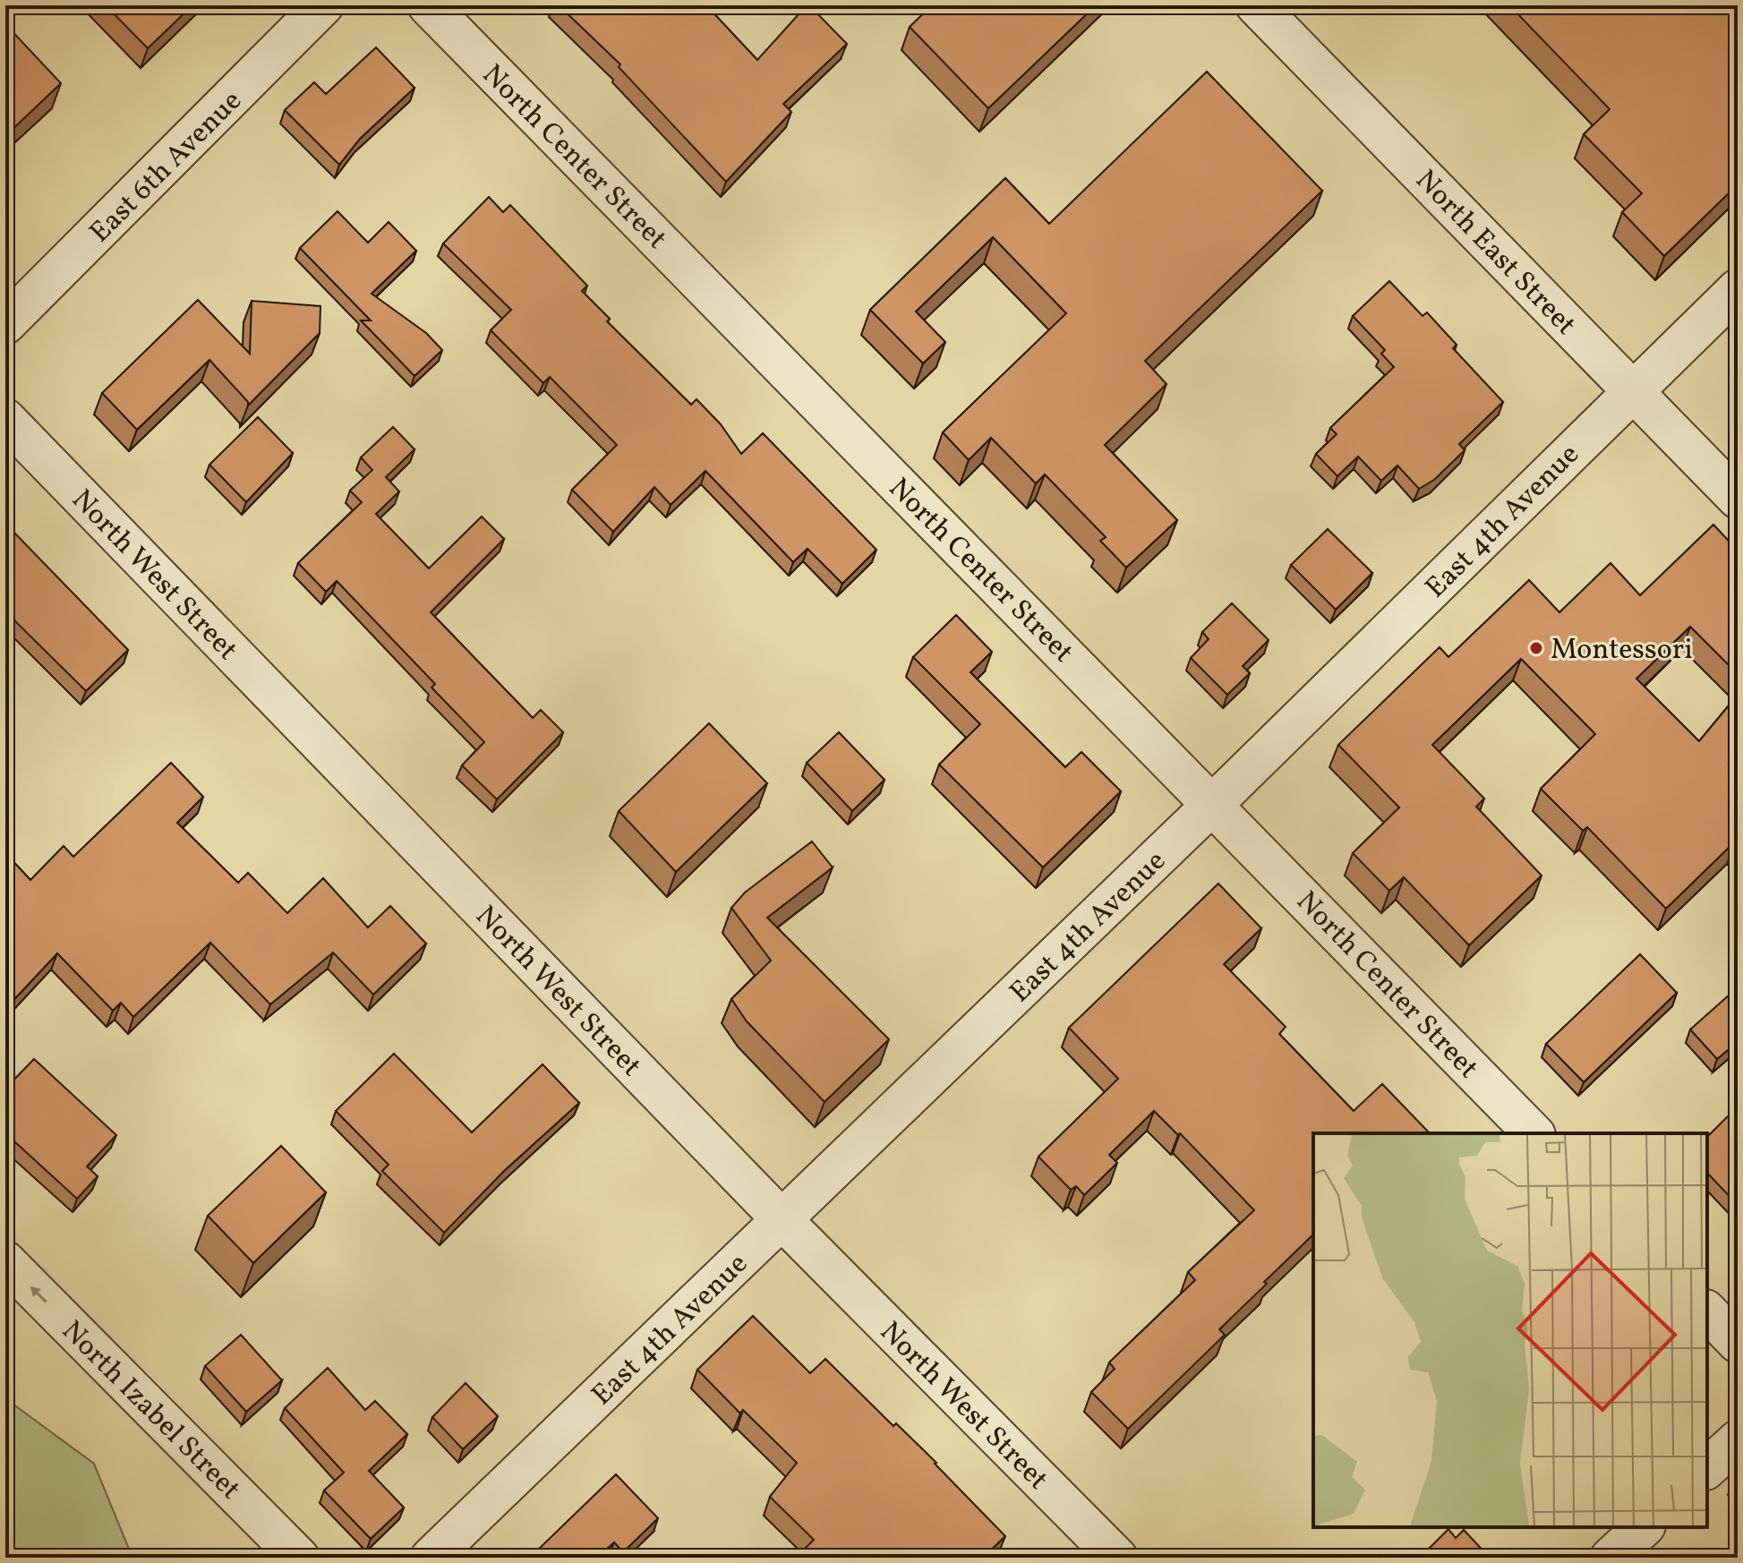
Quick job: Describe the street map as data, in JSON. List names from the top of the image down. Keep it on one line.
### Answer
{"streets":{"street":["North Center Street","East 6th Avenue","North East Street","East 4th Avenue","North West Street","North Izabel Street"]},"crossings":[["North Center Street","East 4th Avenue"],["North East Street","East 4th Avenue"],["East 4th Avenue","North West Street"]],"one_way":["North Izabel Street"],"places":["Montessori"]}
